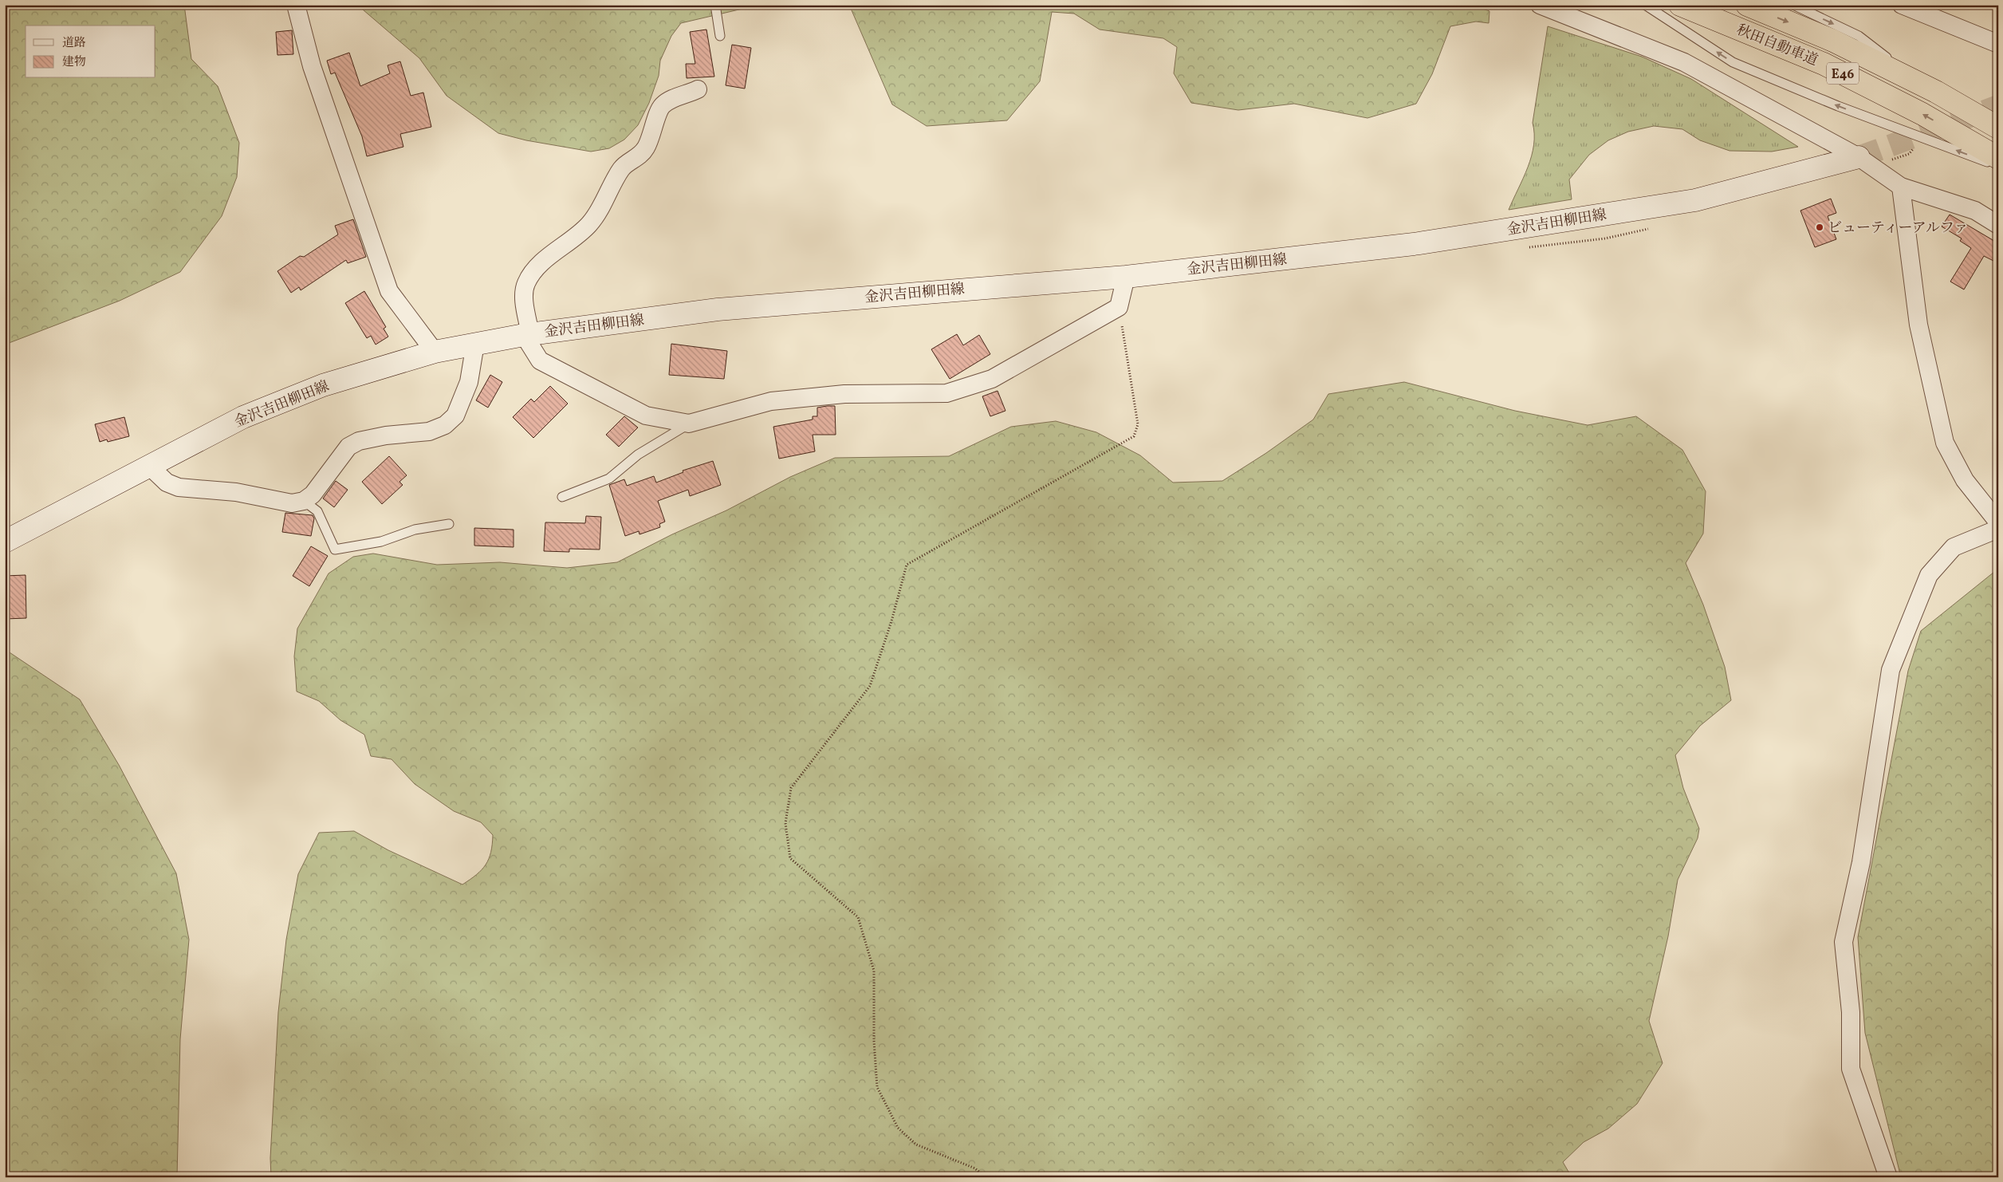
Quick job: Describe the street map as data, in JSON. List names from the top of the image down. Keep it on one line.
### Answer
{"streets":{"highway":["秋田自動車道","E46"],"main road":["金沢吉田柳田線"]},"places":["ビューティーアルファ"],"legend":["道路","建物"]}
